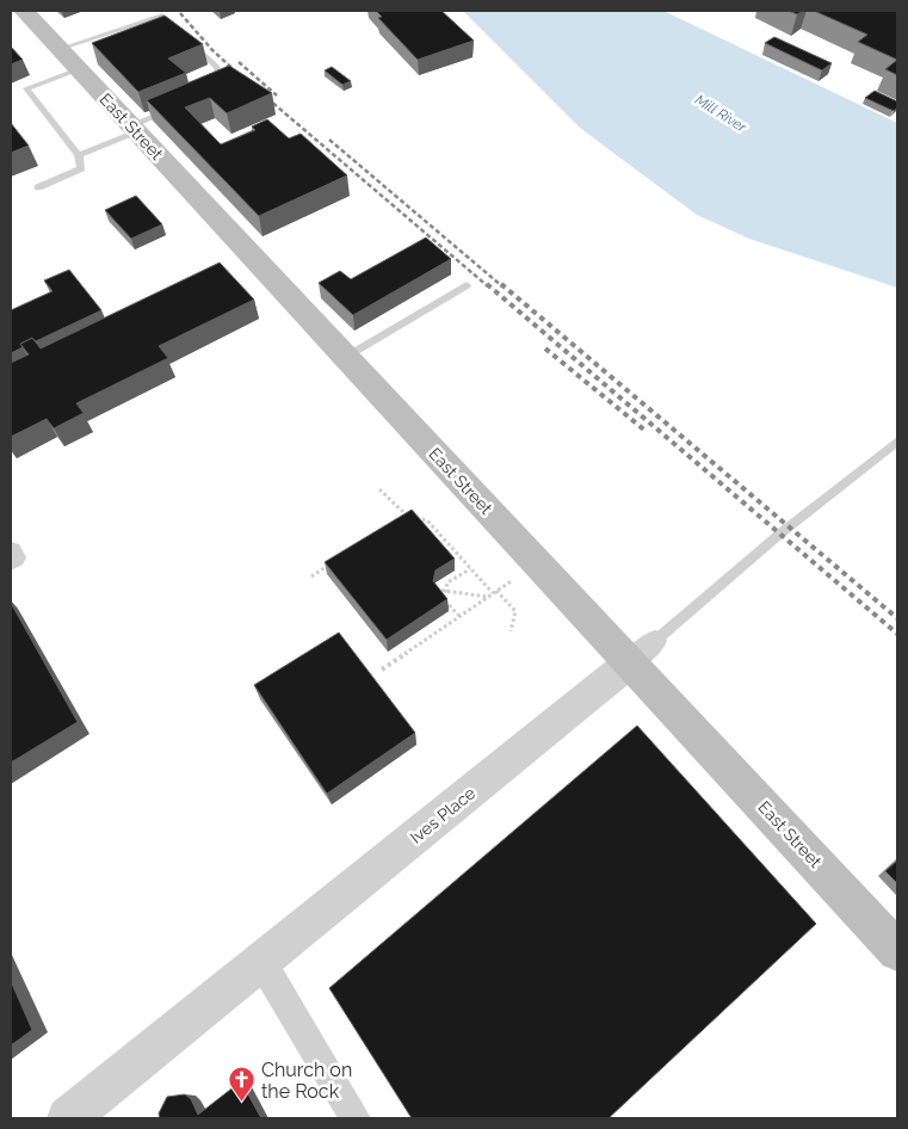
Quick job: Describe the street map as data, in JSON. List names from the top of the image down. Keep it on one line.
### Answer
{"streets":{"main road":["East Street"],"street":["Ives Place"]},"crossings":[["East Street","Ives Place"]],"water":["Mill River"],"places":{"church":["Church on the Rock"]}}
